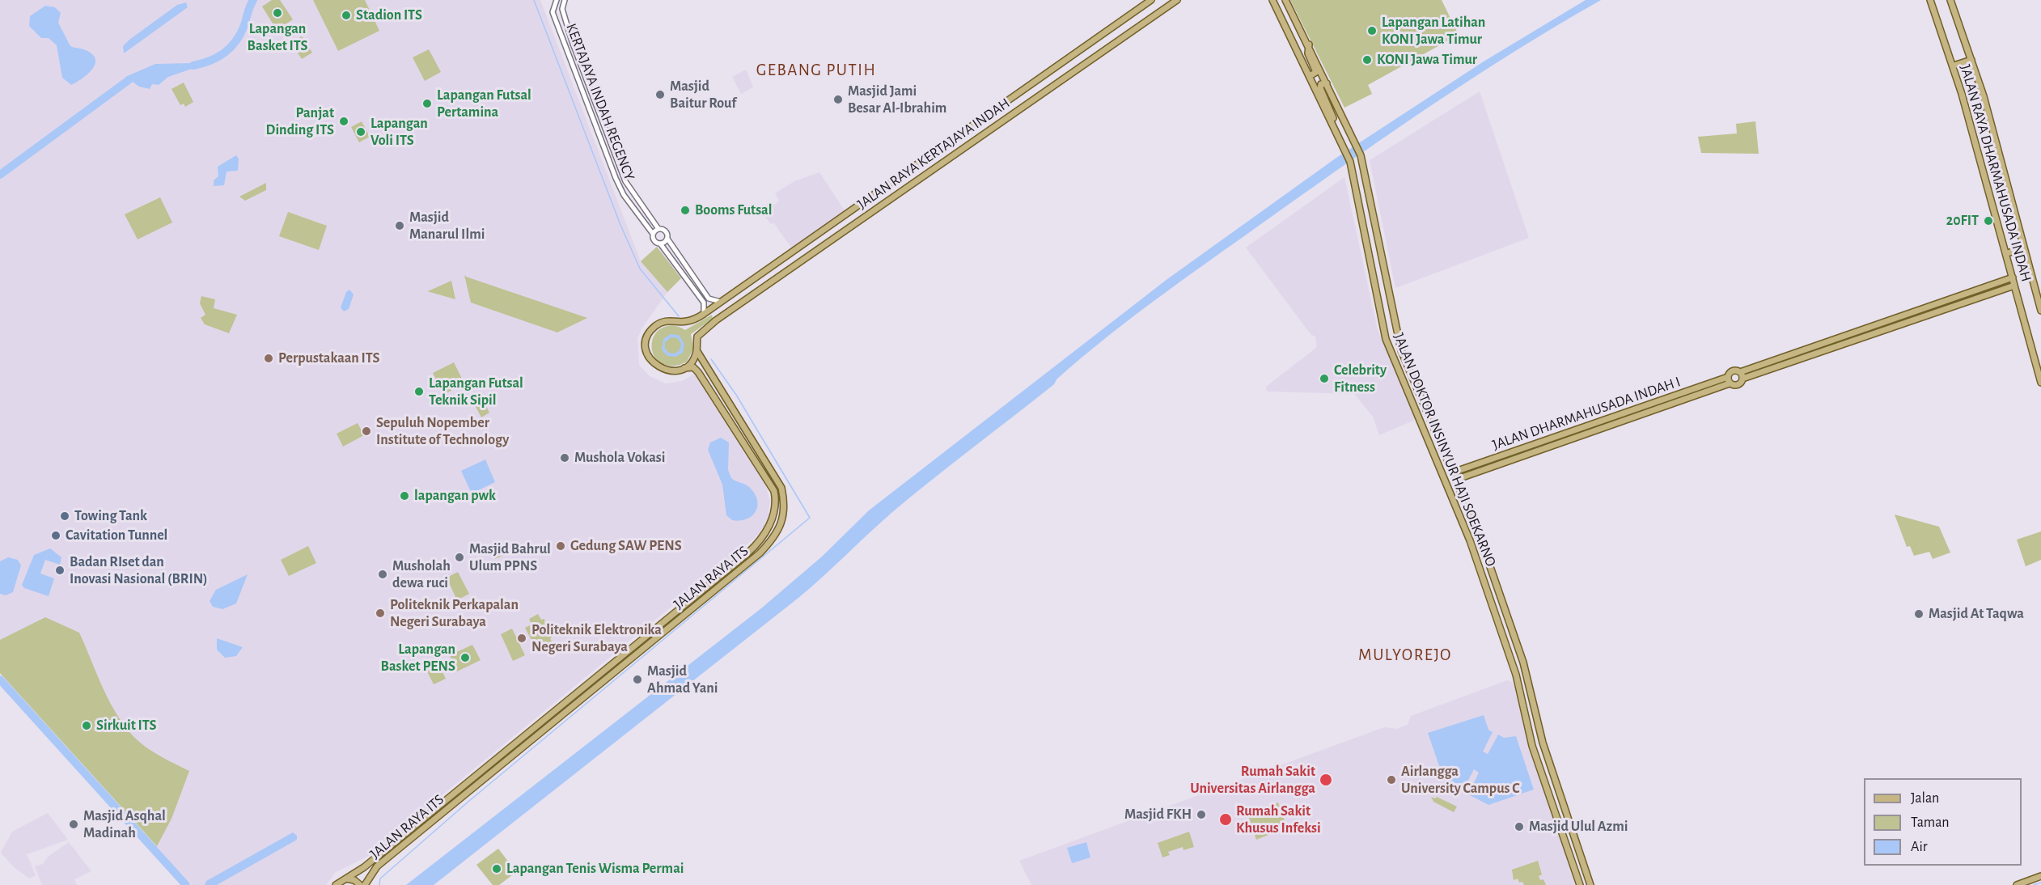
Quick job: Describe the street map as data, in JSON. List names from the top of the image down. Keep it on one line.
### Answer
{"streets":{"main road":["JALAN RAYA KERTAJAYA INDAH","JALAN RAYA DHARMAHUSADA INDAH","JALAN DHARMAHUSADA INDAH I","JALAN DOKTOR INSINYUR HAJI SOEKARNO","JALAN RAYA ITS"],"street":["KERTAJAYA INDAH REGENCY"]},"crossings":[["JALAN RAYA KERTAJAYA INDAH","JALAN RAYA ITS"],["JALAN DHARMAHUSADA INDAH I","JALAN DOKTOR INSINYUR HAJI SOEKARNO"]],"districts":["GEBANG PUTIH","MULYOREJO"],"places":["Lapangan Basket ITS","Stadion ITS","Lapangan Latihan KONI Jawa Timur","KONI Jawa Timur","Masjid Baitur Rouf","Masjid Jami Besar Al-Ibrahim","Lapangan Futsal Pertamina","Panjat Dinding ITS","Lapangan Voli ITS","Booms Futsal","20FIT","Masjid Manarul Ilmi","Perpustakaan ITS","Celebrity Fitness","Lapangan Futsal Teknik Sipil","Sepuluh Nopember Institute of Technology","Mushola Vokasi","lapangan pwk","Towing Tank","Cavitation Tunnel","Gedung SAW PENS","Masjid Bahrul Ulum PPNS","Badan RIset dan Inovasi Nasional (BRIN)","Musholah dewa ruci","Politeknik Perkapalan Negeri Surabaya","Masjid At Taqwa","Politeknik Elektronika Negeri Surabaya","Lapangan Basket PENS","Masjid Ahmad Yani","Sirkuit ITS","Rumah Sakit Universitas Airlangga","Airlangga University Campus C","Masjid FKH","Rumah Sakit Khusus Infeksi","Masjid Asqhal Madinah","Masjid Ulul Azmi","Lapangan Tenis Wisma Permai"],"legend":["Jalan","Taman","Air"]}
